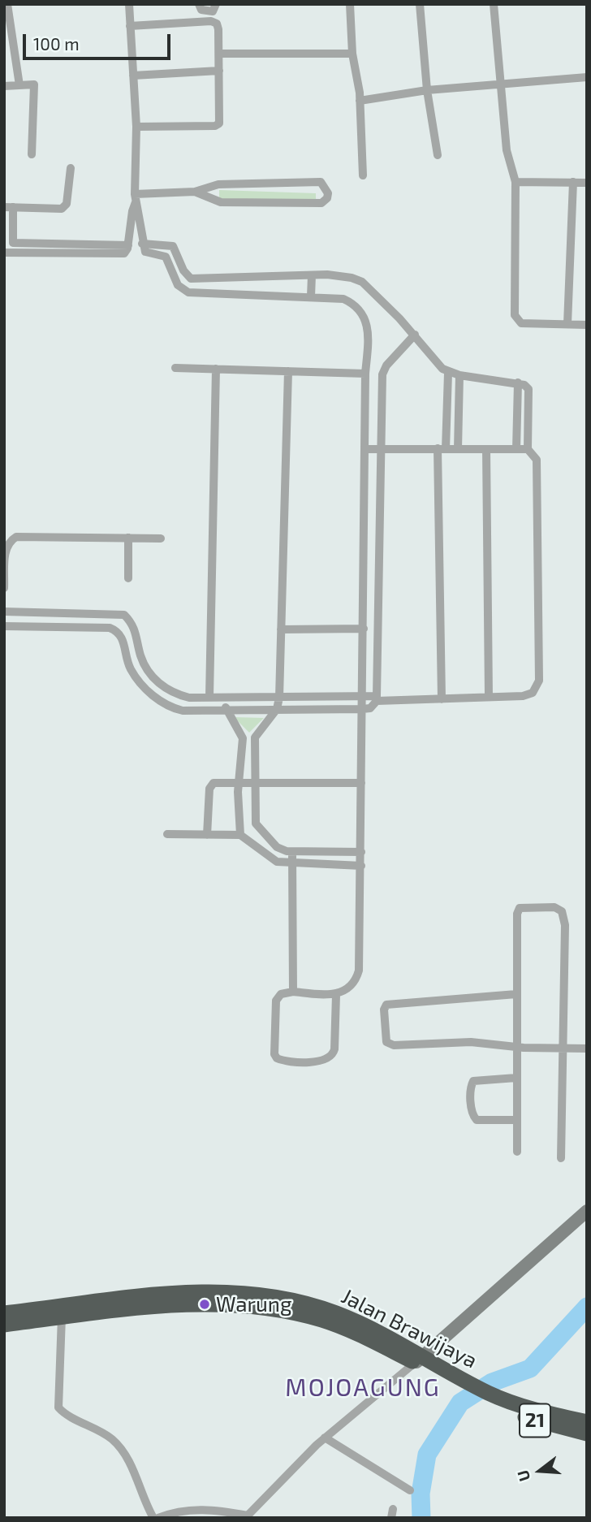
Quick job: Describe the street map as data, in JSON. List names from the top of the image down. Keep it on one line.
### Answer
{"streets":{"highway":["Jalan Brawijaya","21"]},"districts":["MOJOAGUNG"],"places":["Warung"],"scale_bar":"100 m","north":"left"}
